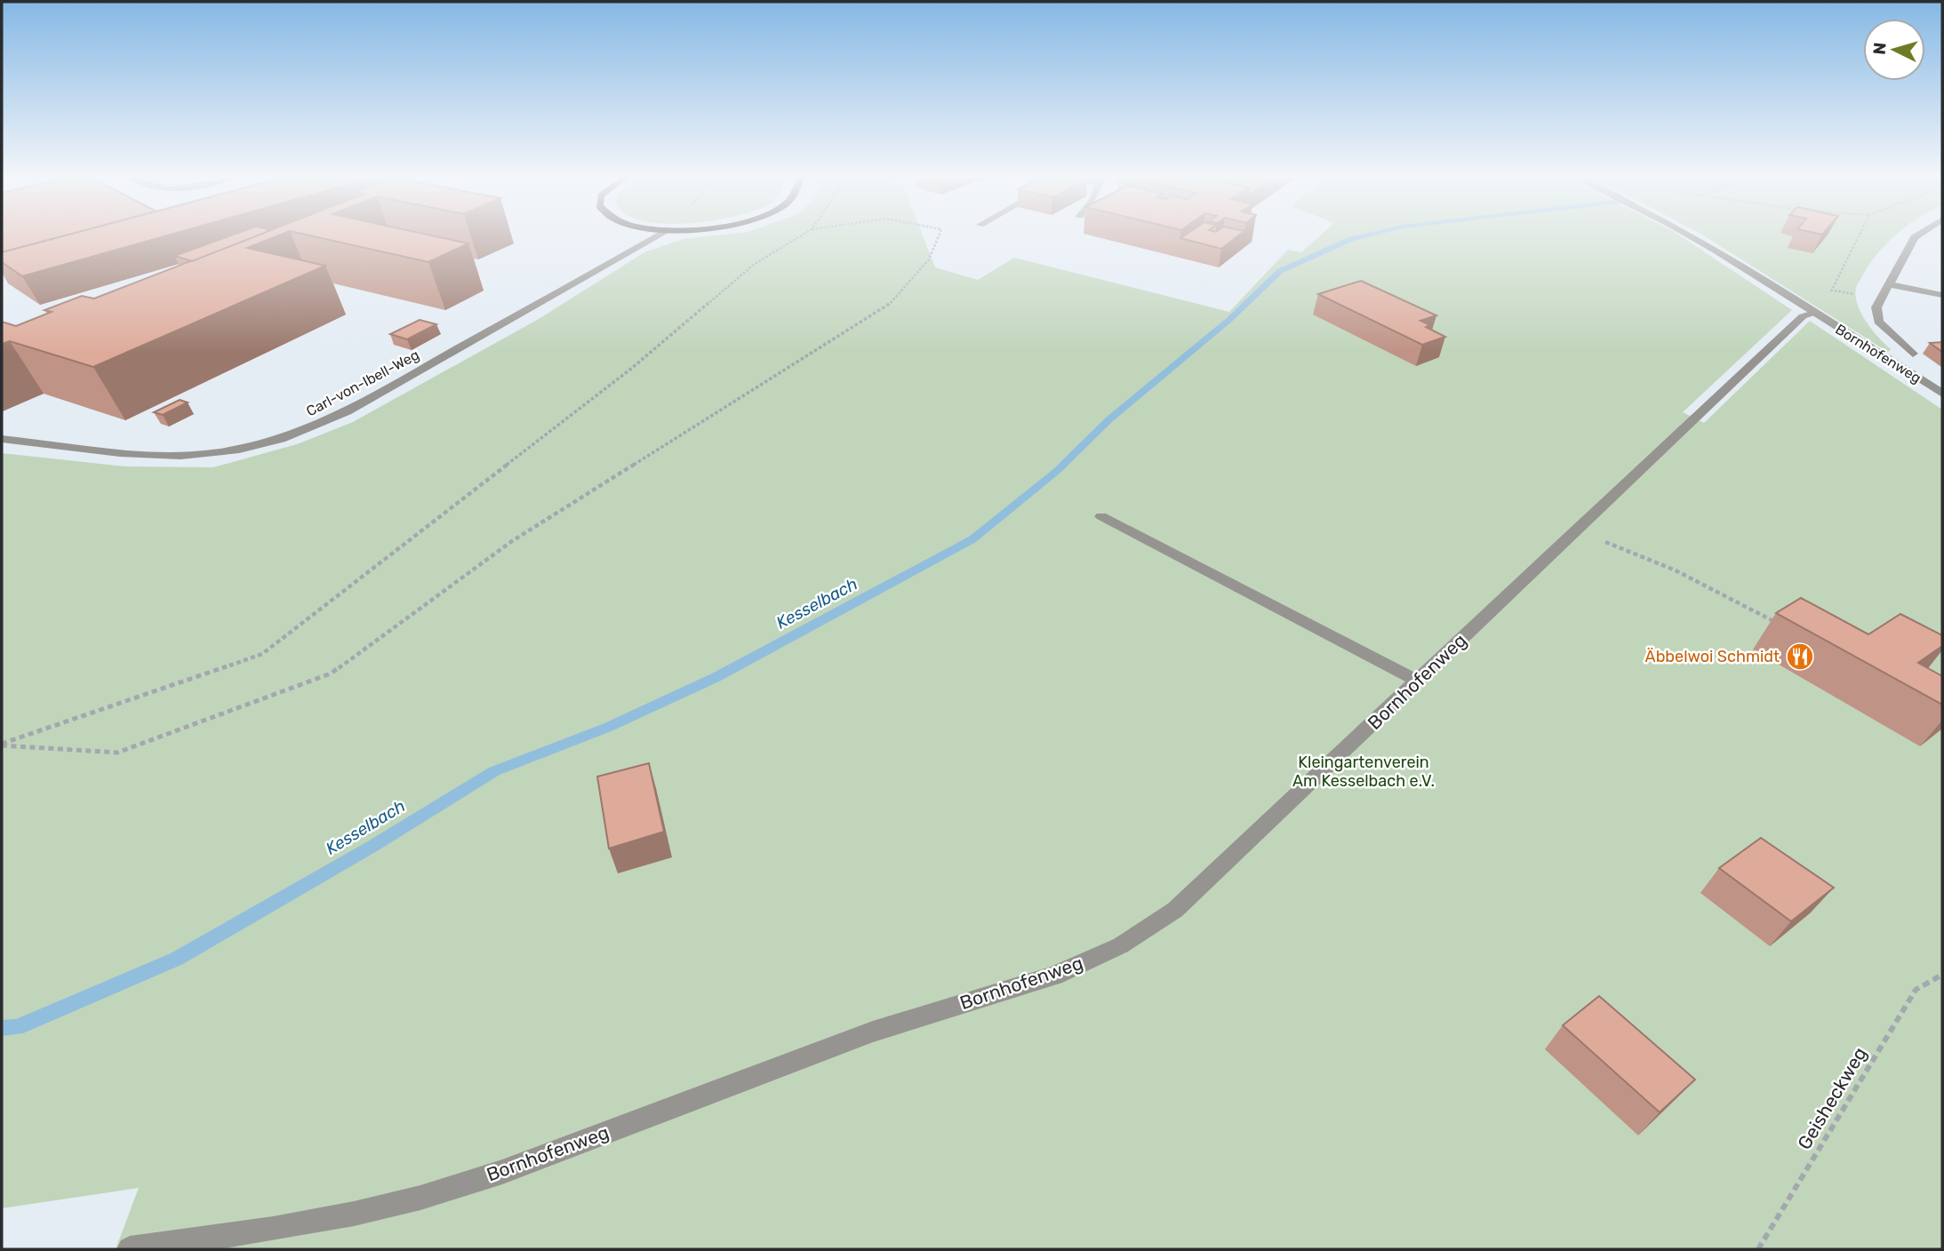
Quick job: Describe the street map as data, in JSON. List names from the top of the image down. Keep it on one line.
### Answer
{"streets":{"street":["Bornhofenweg","Carl-von-Ibell-Weg"],"path":["Geisheckweg"]},"water":["Kesselbach"],"parks":["Kleingartenverein Am Kesselbach e.V."],"places":{"restaurant":["Äbbelwoi Schmidt"]},"north":"left"}
